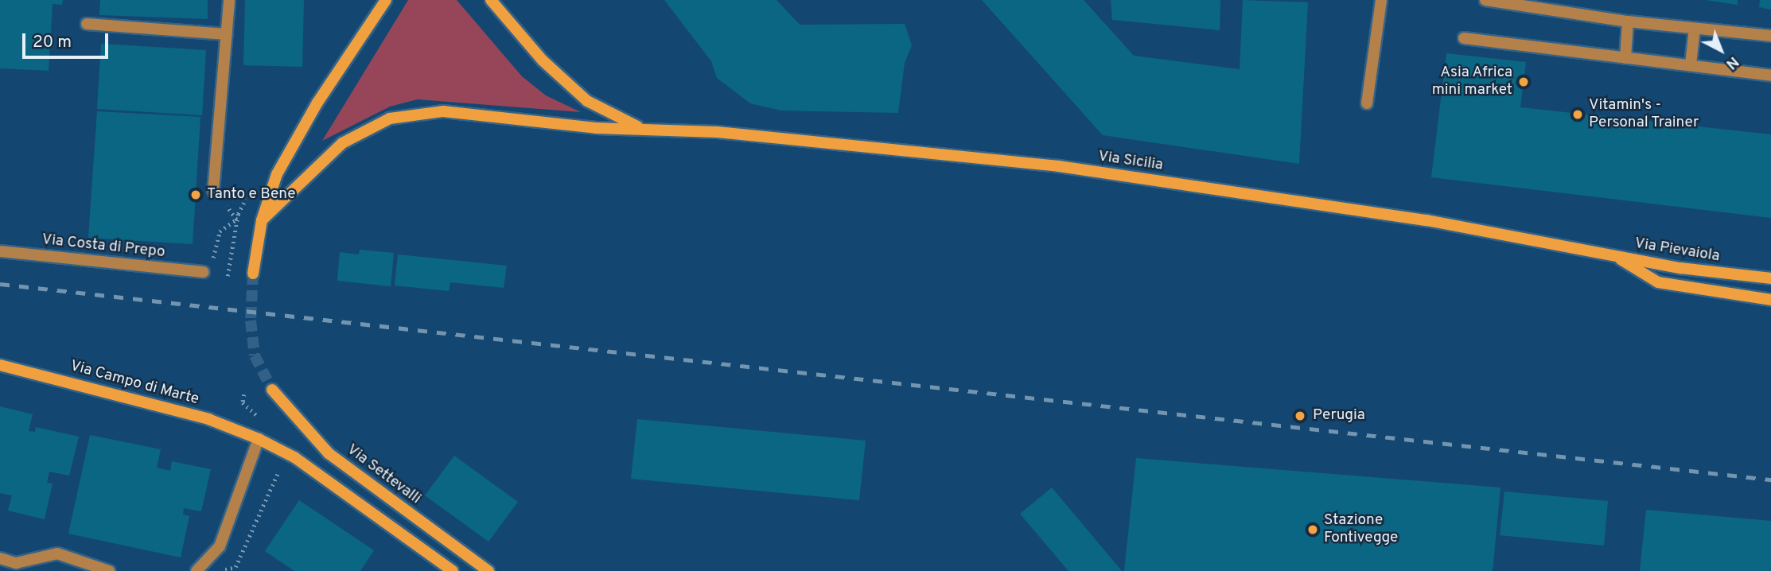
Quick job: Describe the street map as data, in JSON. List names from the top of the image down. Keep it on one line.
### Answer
{"streets":{"main road":["Via Sicilia","Via Pievaiola","Via Campo di Marte","Via Settevalli"],"street":["Via Costa di Prepo"]},"crossings":[["Via Sicilia","Via Pievaiola"]],"places":["Asia Africa mini market","Vitamin's - Personal Trainer","Tanto e Bene","Perugia","Stazione Fontivegge"],"scale_bar":"20 m","north":"bottom right"}
